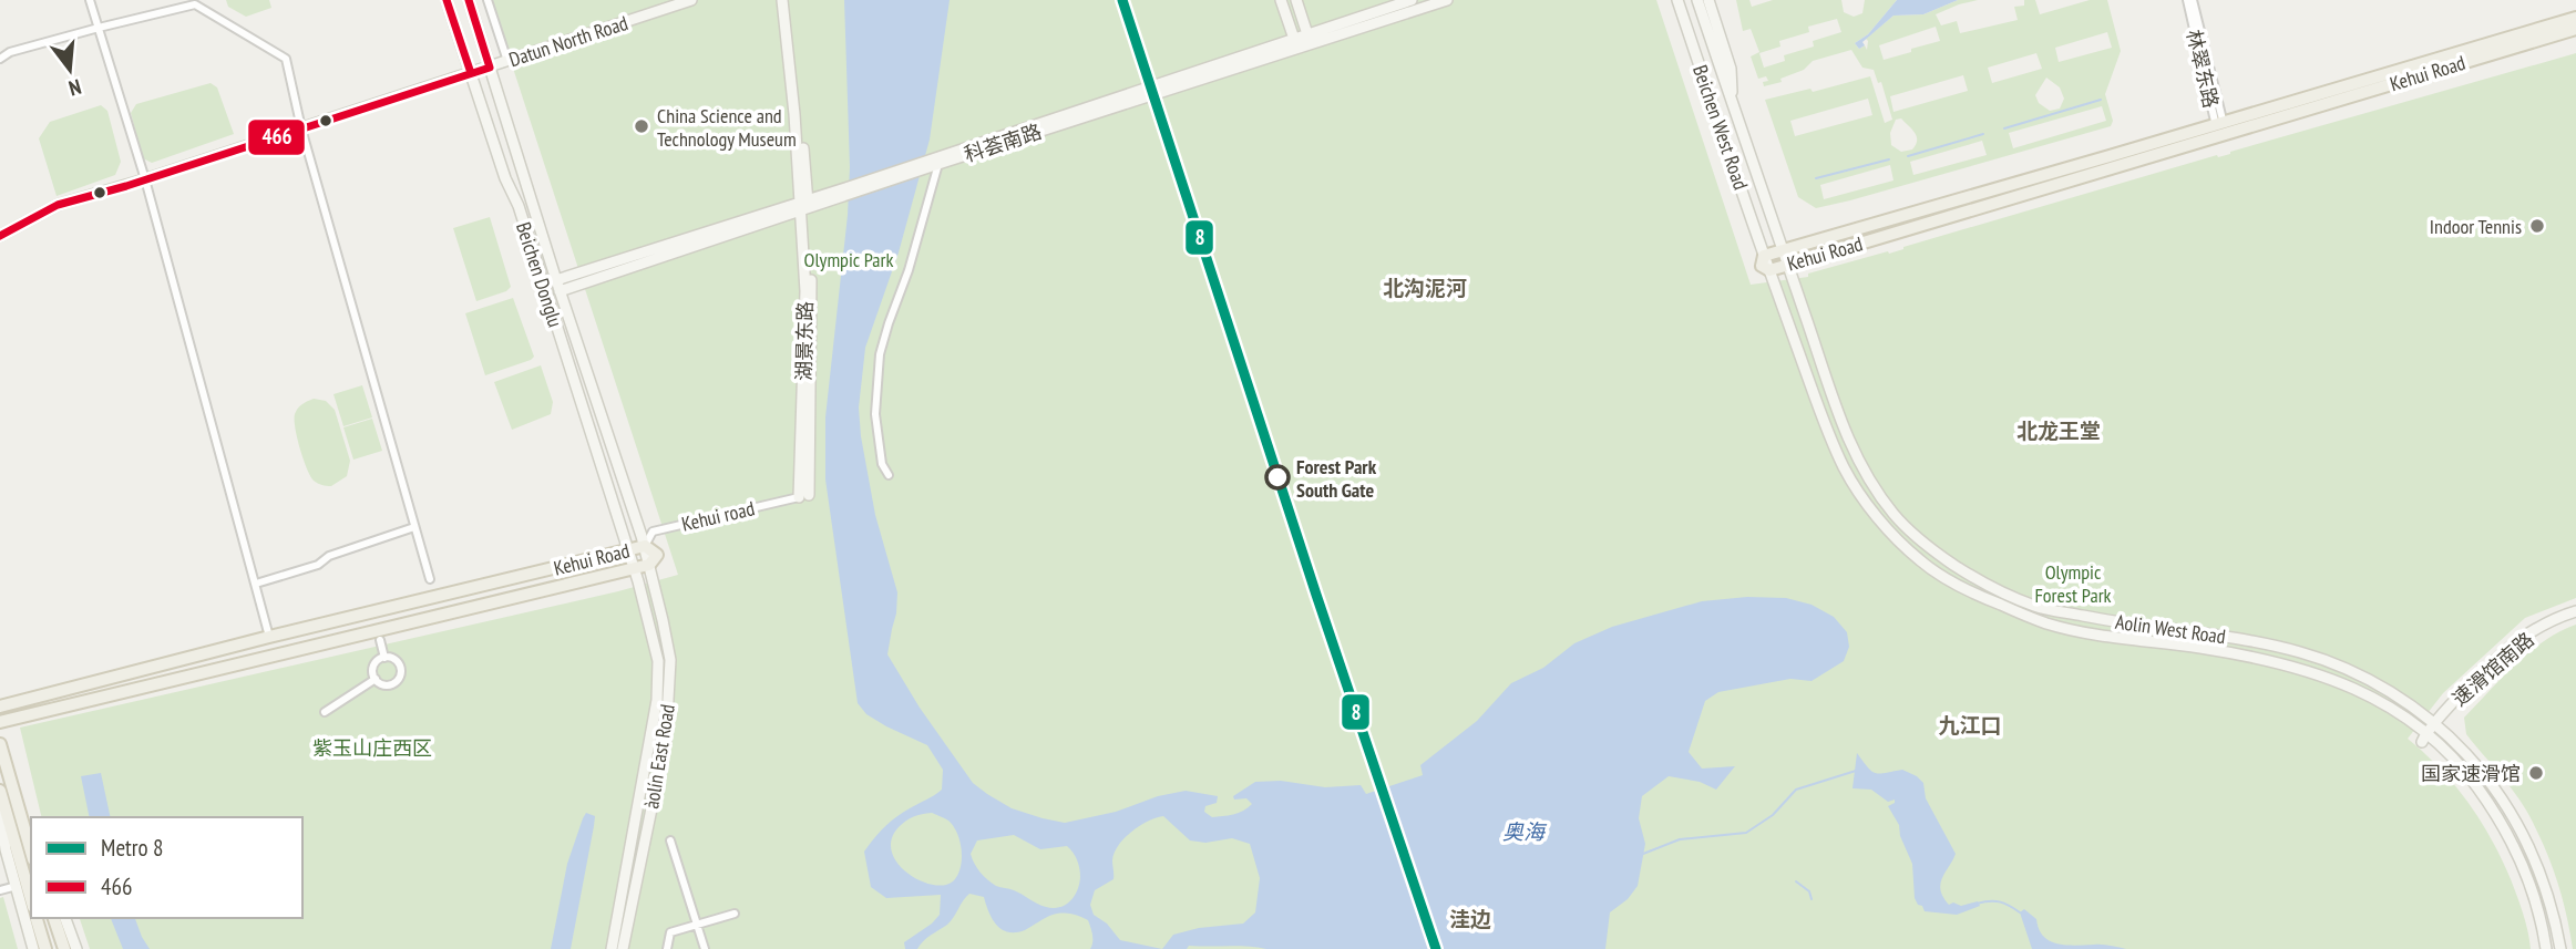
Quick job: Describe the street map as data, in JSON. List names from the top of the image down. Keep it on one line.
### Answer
{"streets":{"main road":["Datun North Road","Kehui Road","Beichen West Road","科荟南路","Beichen Donglu","湖景东路","Aolin West Road","速滑馆南路","àolín East Road"],"street":["林翠东路","Kehui road"]},"crossings":[["Datun North Road","Beichen Donglu"],["林翠东路","Kehui Road"],["Kehui Road","Beichen West Road"],["Kehui Road","Beichen Donglu"],["Kehui Road","Kehui road"],["Kehui Road","Aolin West Road"],["Kehui Road","àolín East Road"],["Beichen West Road","Aolin West Road"],["科荟南路","Beichen Donglu"],["科荟南路","湖景东路"],["Beichen Donglu","Kehui road"],["Beichen Donglu","àolín East Road"],["湖景东路","Kehui road"],["Aolin West Road","速滑馆南路"]],"districts":["北沟泥河","北龙王堂","九江口","洼边"],"water":["奥海"],"parks":["Olympic Park","Olympic Forest Park","紫玉山庄西区"],"places":["China Science and Technology Museum","Indoor Tennis","Forest Park South Gate","国家速滑馆"],"lines":["metro line 8","transit line 466"],"legend":["Metro 8","466"],"north":"bottom"}
